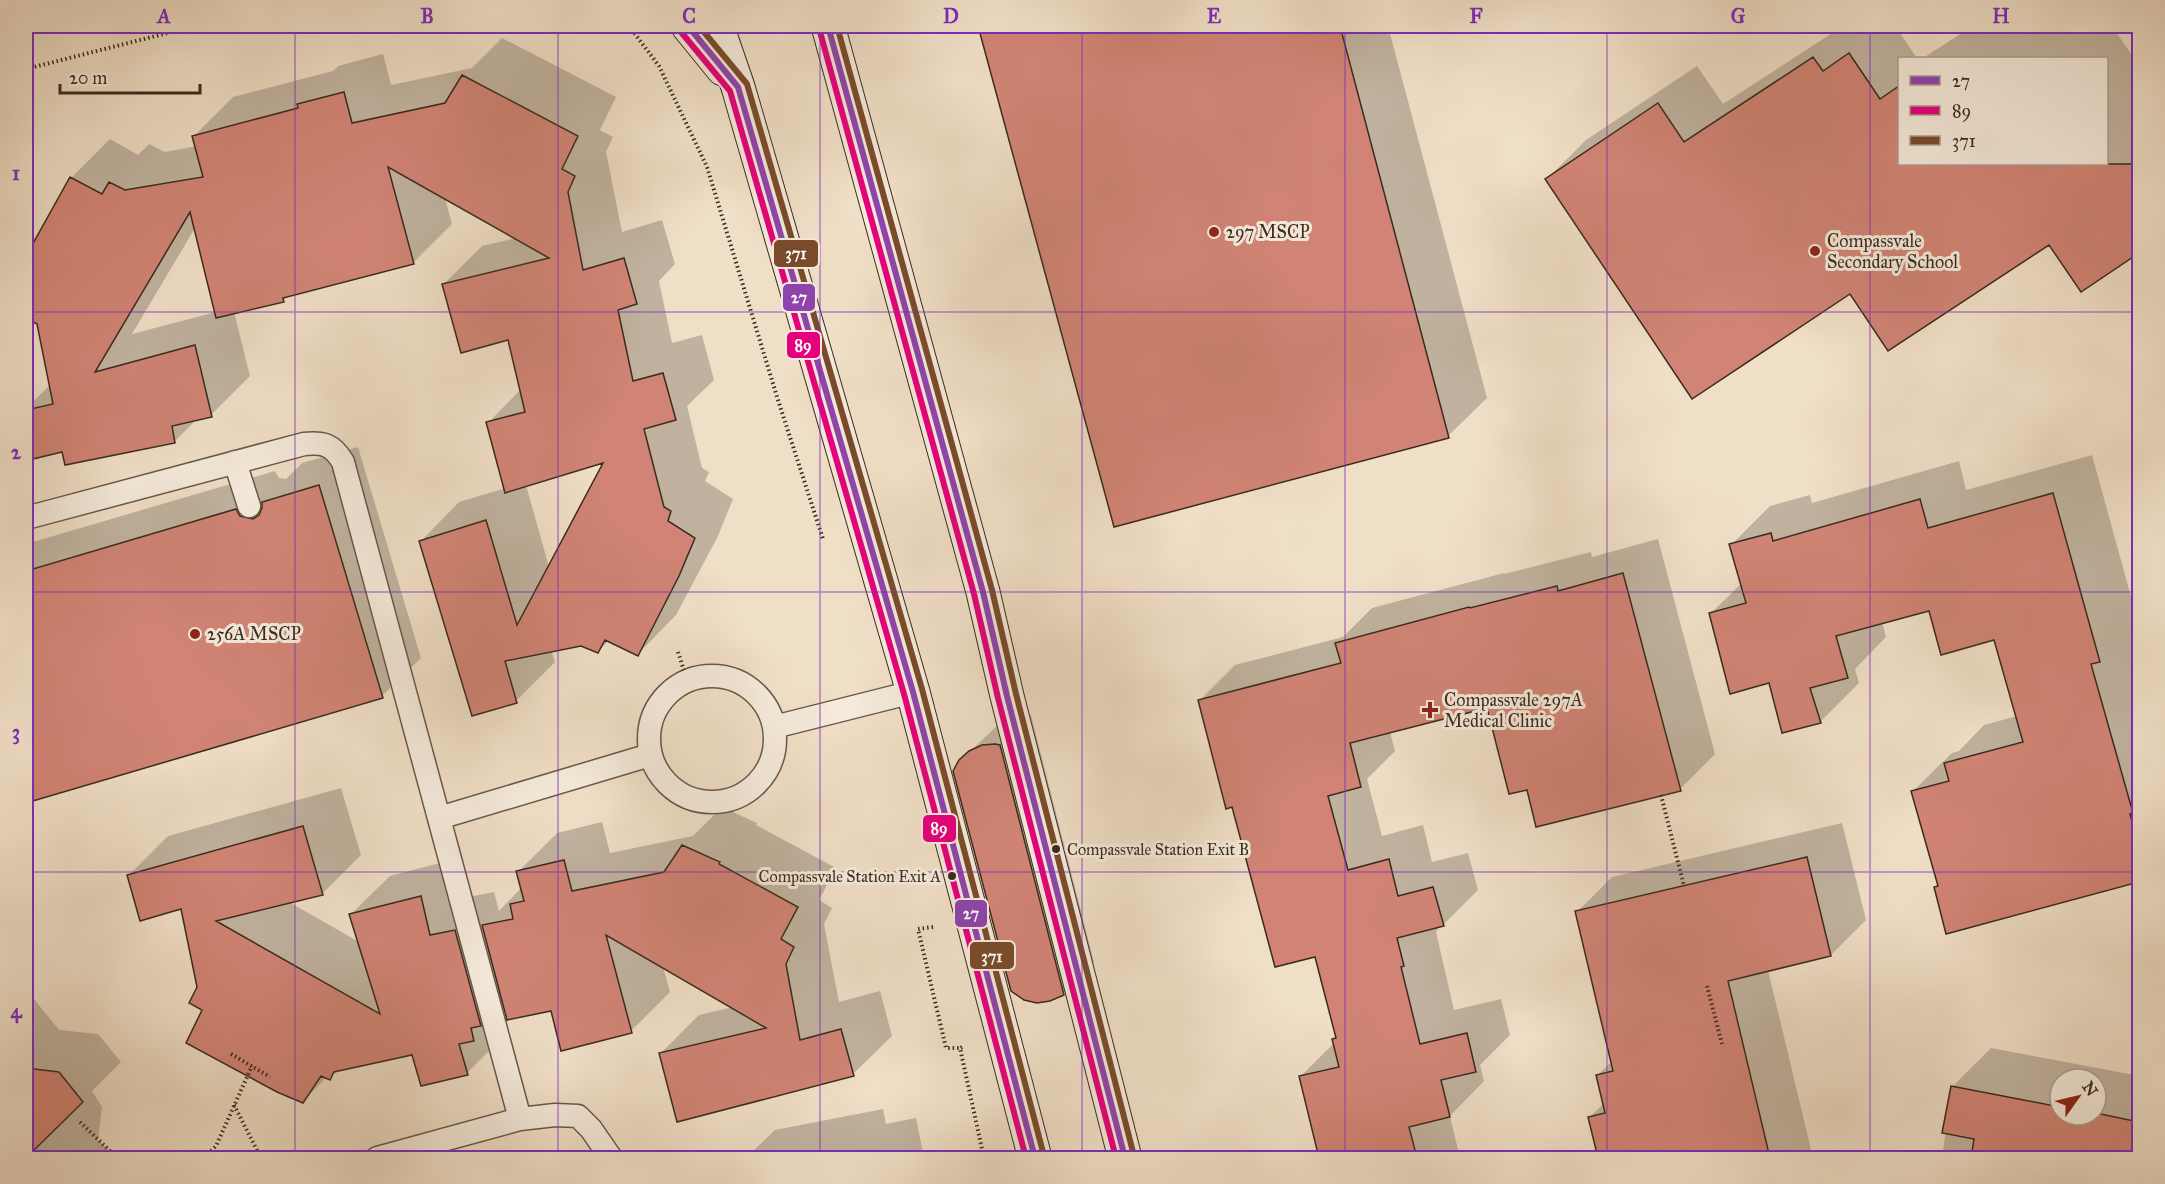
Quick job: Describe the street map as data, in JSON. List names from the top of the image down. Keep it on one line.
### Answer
{"places":{"other":["297 MSCP","Compassvale Secondary School","256A MSCP","Compassvale Station Exit B","Compassvale Station Exit A"],"health":["Compassvale 297A Medical Clinic"]},"lines":["transit line 27","transit line 371","transit line 89"],"legend":["27","89","371"],"scale_bar":"20 m","north":"top right","grid":{"columns":["A","B","C","D","E","F","G","H"],"rows":["1","2","3","4"]}}
